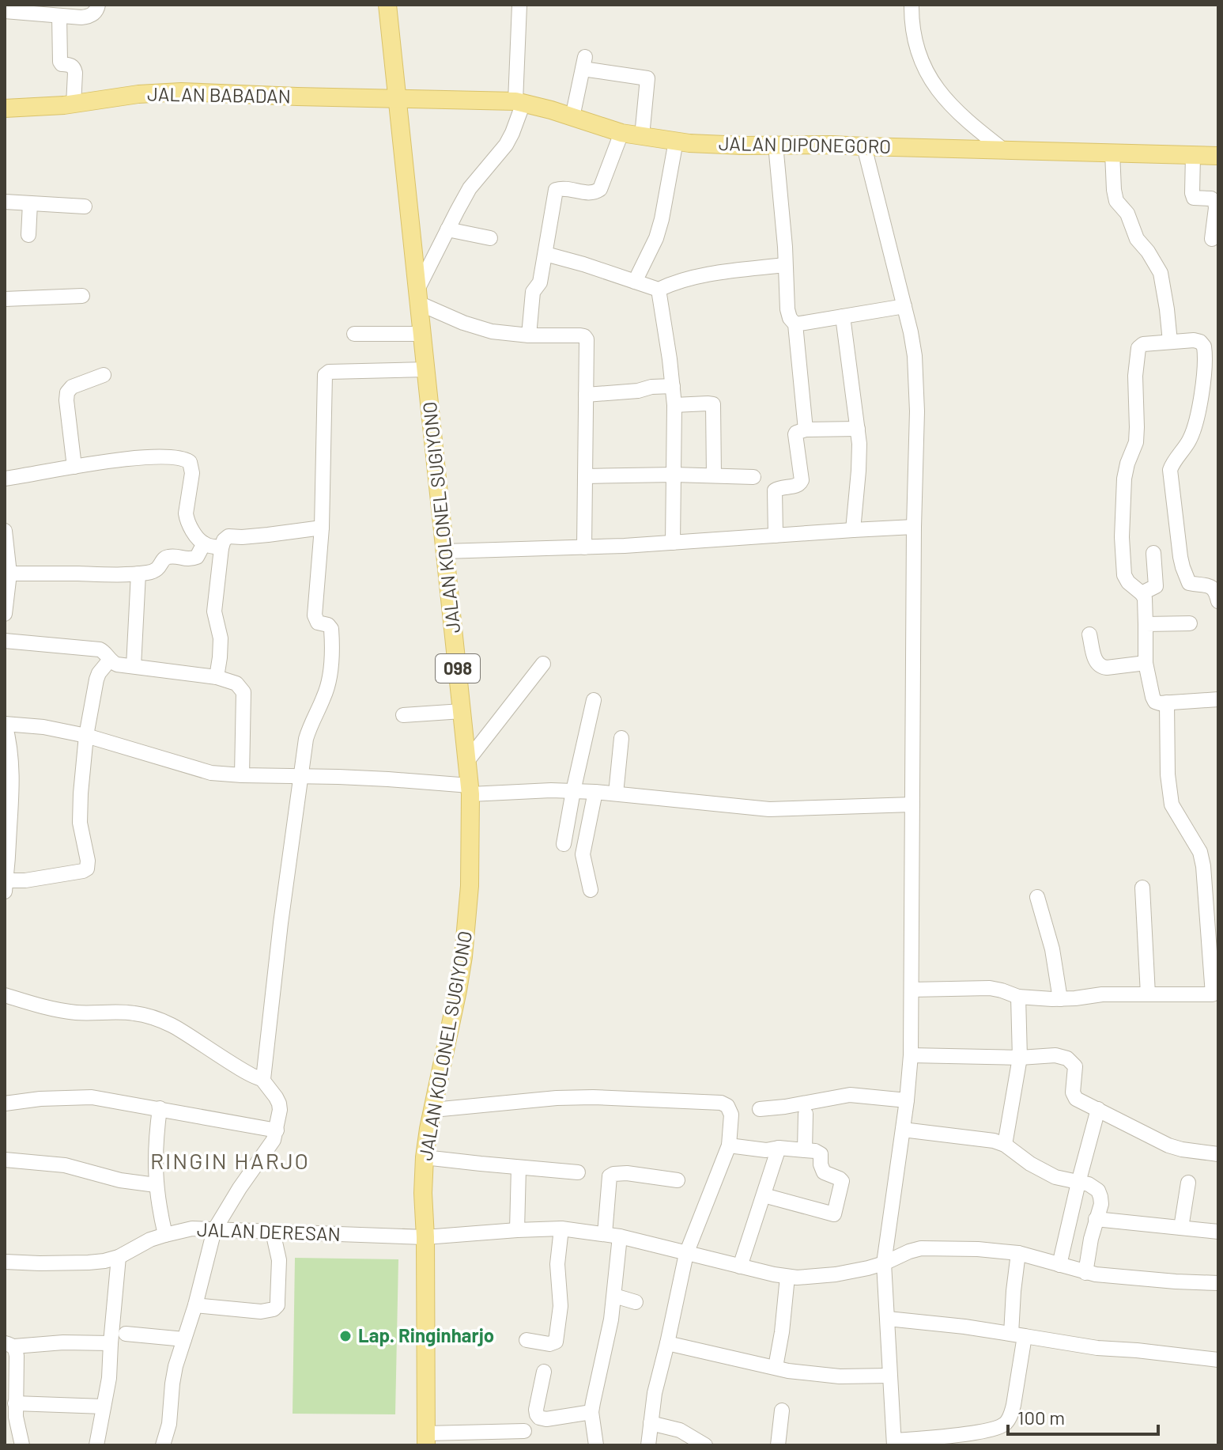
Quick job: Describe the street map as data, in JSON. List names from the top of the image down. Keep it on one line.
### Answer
{"streets":{"main road":["JALAN BABADAN","JALAN DIPONEGORO","JALAN KOLONEL SUGIYONO","098"],"street":["JALAN DERESAN"]},"crossings":[["JALAN BABADAN","JALAN DIPONEGORO"],["JALAN BABADAN","JALAN KOLONEL SUGIYONO"],["JALAN BABADAN","098"],["JALAN DIPONEGORO","JALAN KOLONEL SUGIYONO"],["JALAN DIPONEGORO","098"],["JALAN KOLONEL SUGIYONO","098"],["JALAN KOLONEL SUGIYONO","JALAN DERESAN"],["098","JALAN DERESAN"]],"districts":["RINGIN HARJO"],"places":["Lap. Ringinharjo"],"scale_bar":"100 m"}
